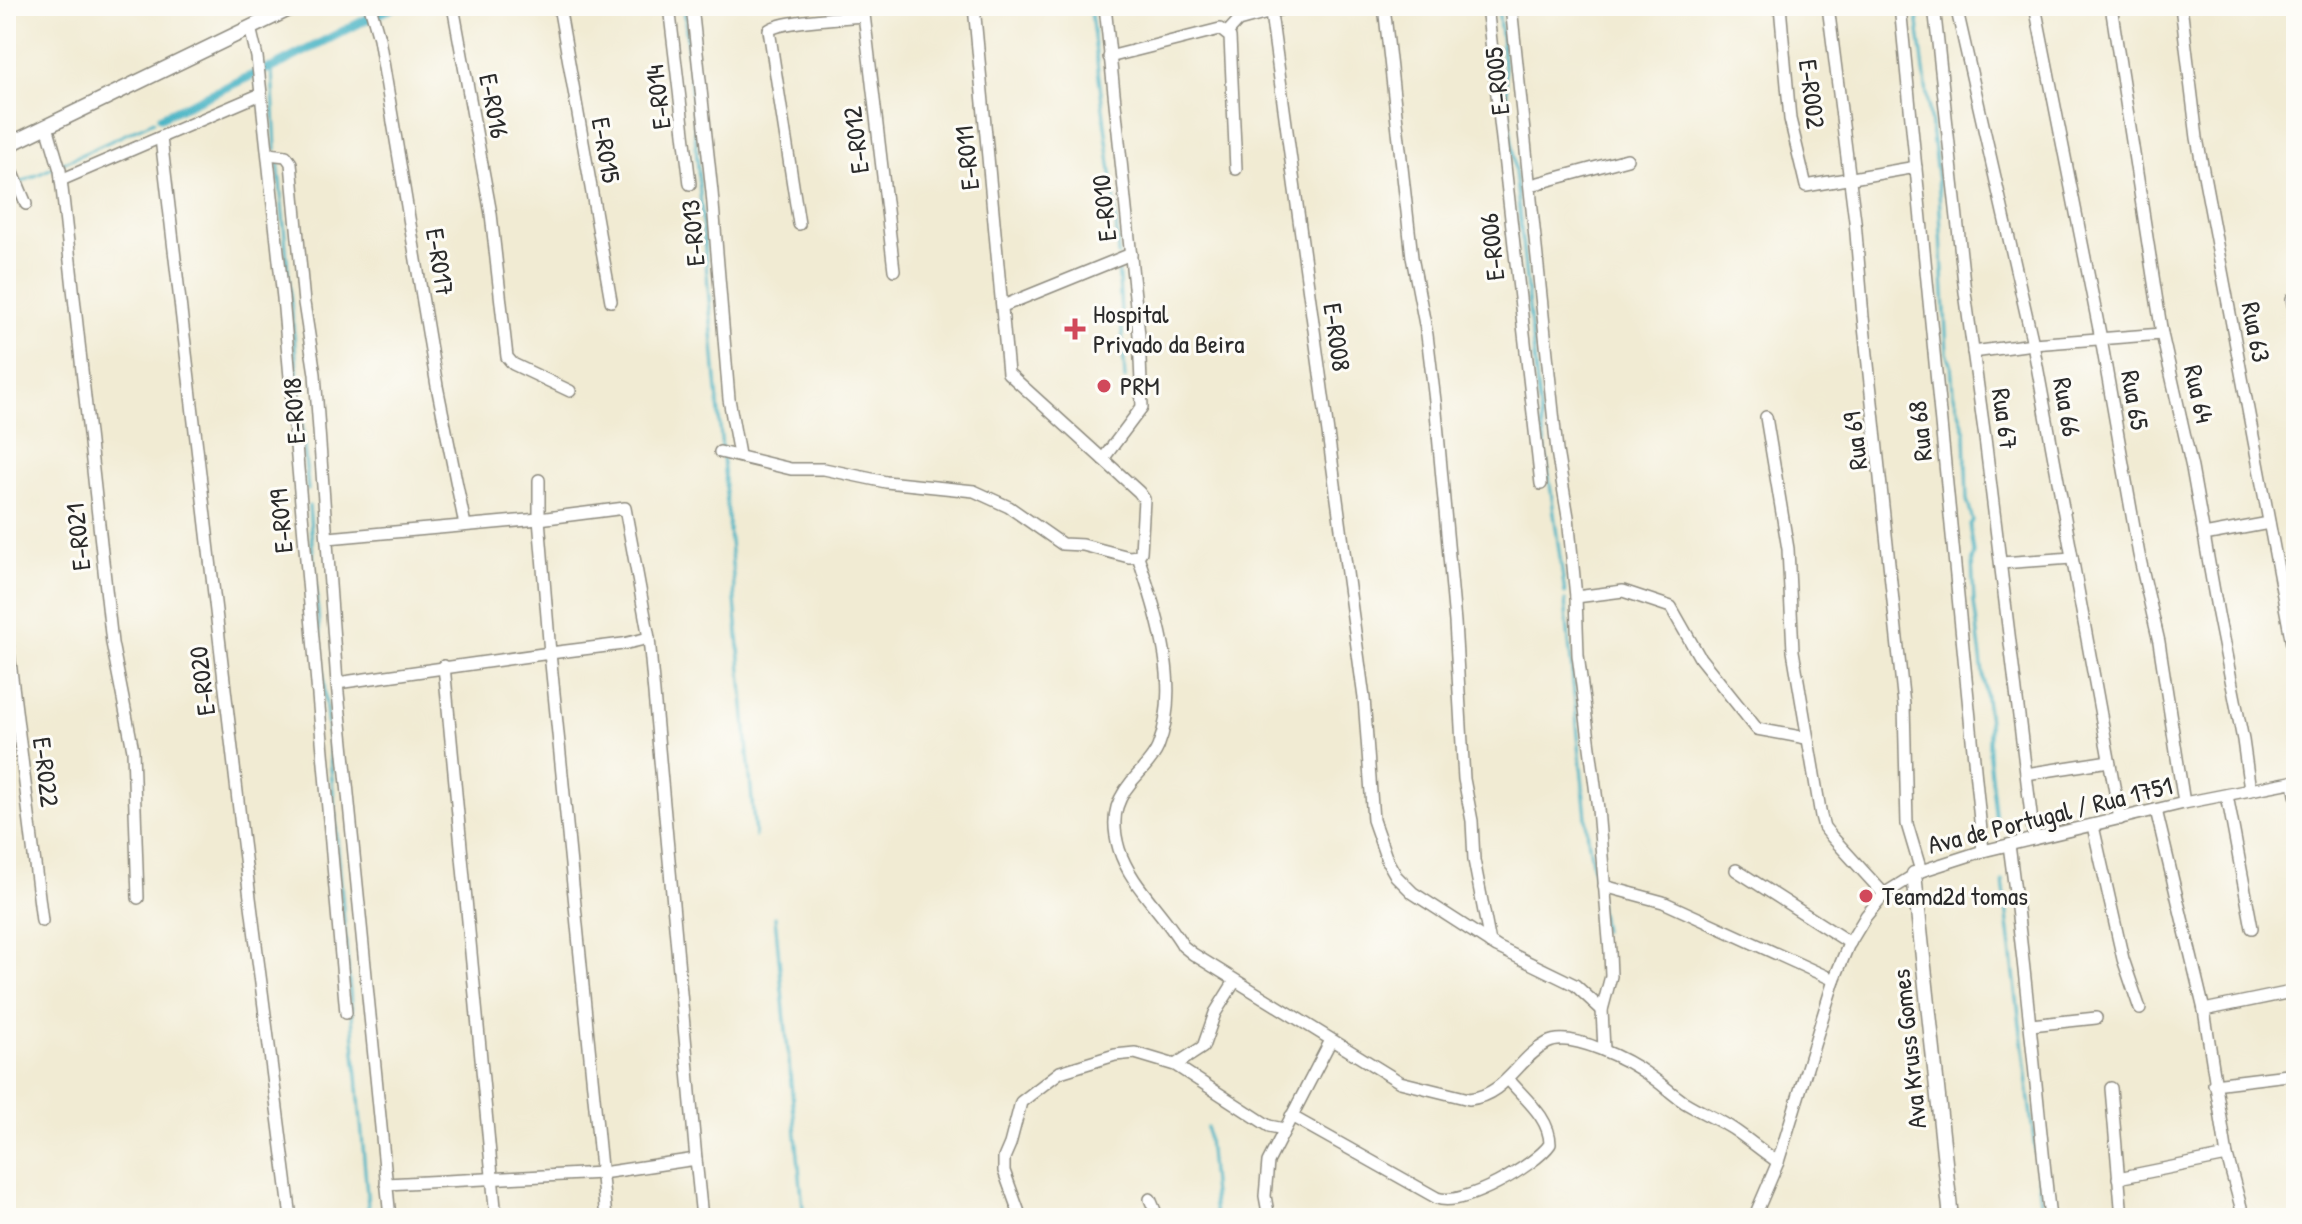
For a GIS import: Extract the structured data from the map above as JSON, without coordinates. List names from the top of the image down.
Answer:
{
  "streets": {
    "street": [
      "E-R005",
      "E-R002",
      "E-R014",
      "E-R016",
      "E-R012",
      "E-R015",
      "E-R011",
      "E-R010",
      "E-R013",
      "E-R006",
      "E-R017",
      "Rua 63",
      "E-R008",
      "Rua 64",
      "Rua 65",
      "Rua 66",
      "E-R018",
      "Rua 67",
      "Rua 68",
      "Rua 69",
      "E-R019",
      "E-R021",
      "E-R020",
      "E-R022",
      "Ava de Portugal / Rua 1751",
      "Ava Kruss Gomes"
    ]
  },
  "crossings": [
    ["E-R005", "E-R008"],
    ["E-R002", "Rua 69"],
    ["E-R011", "E-R010"],
    ["Rua 64", "Ava de Portugal / Rua 1751"],
    ["Rua 65", "Ava de Portugal / Rua 1751"],
    ["Rua 66", "Ava de Portugal / Rua 1751"],
    ["E-R018", "E-R019"],
    ["Rua 67", "Ava de Portugal / Rua 1751"],
    ["Rua 68", "Ava de Portugal / Rua 1751"],
    ["Rua 69", "Ava de Portugal / Rua 1751"],
    ["Rua 69", "Ava Kruss Gomes"],
    ["Ava de Portugal / Rua 1751", "Ava Kruss Gomes"]
  ],
  "places": {
    "health": ["Hospital Privado da Beira"],
    "other": ["PRM", "Teamd2d tomas"]
  }
}
